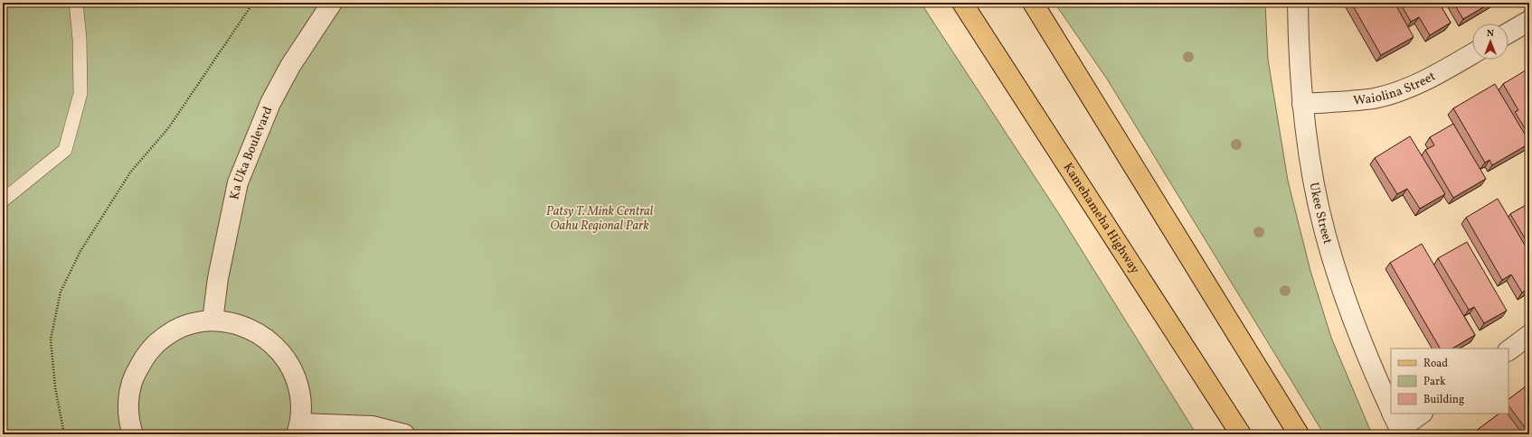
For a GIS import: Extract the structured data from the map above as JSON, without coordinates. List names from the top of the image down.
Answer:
{
  "streets": {
    "main road": ["Kamehameha Highway"],
    "street": ["Waiolina Street", "Ka Uka Boulevard", "Ukee Street"]
  },
  "crossings": [
    ["Waiolina Street", "Ukee Street"]
  ],
  "parks": ["Patsy T. Mink Central Oahu Regional Park"],
  "legend": ["Road", "Park", "Building"],
  "north": "top"
}
